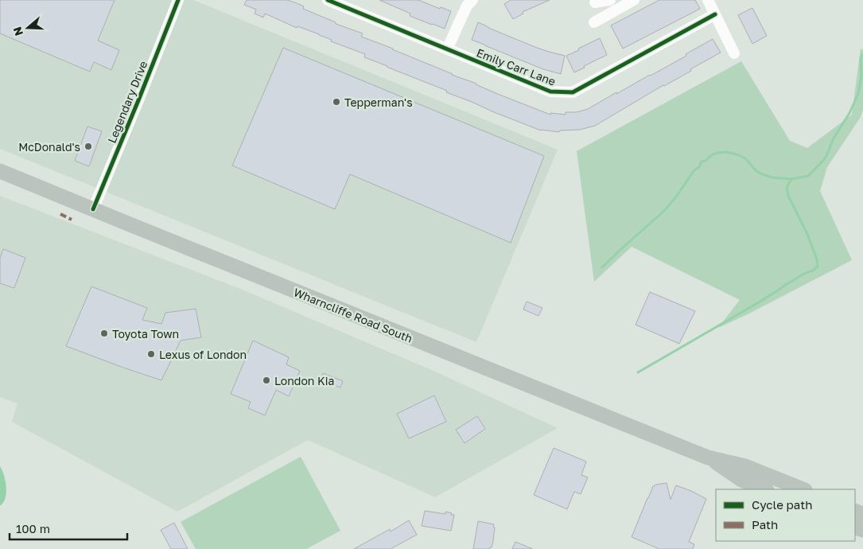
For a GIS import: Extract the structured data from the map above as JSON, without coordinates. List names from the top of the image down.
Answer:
{
  "streets": {
    "main road": ["Wharncliffe Road South"],
    "street": ["Emily Carr Lane", "Legendary Drive"]
  },
  "crossings": [
    ["Legendary Drive", "Wharncliffe Road South"]
  ],
  "places": [
    "Tepperman's",
    "McDonald's",
    "Toyota Town",
    "Lexus of London",
    "London Kia"
  ],
  "legend": ["Cycle path", "Path"],
  "scale_bar": "100 m",
  "north": "left"
}
